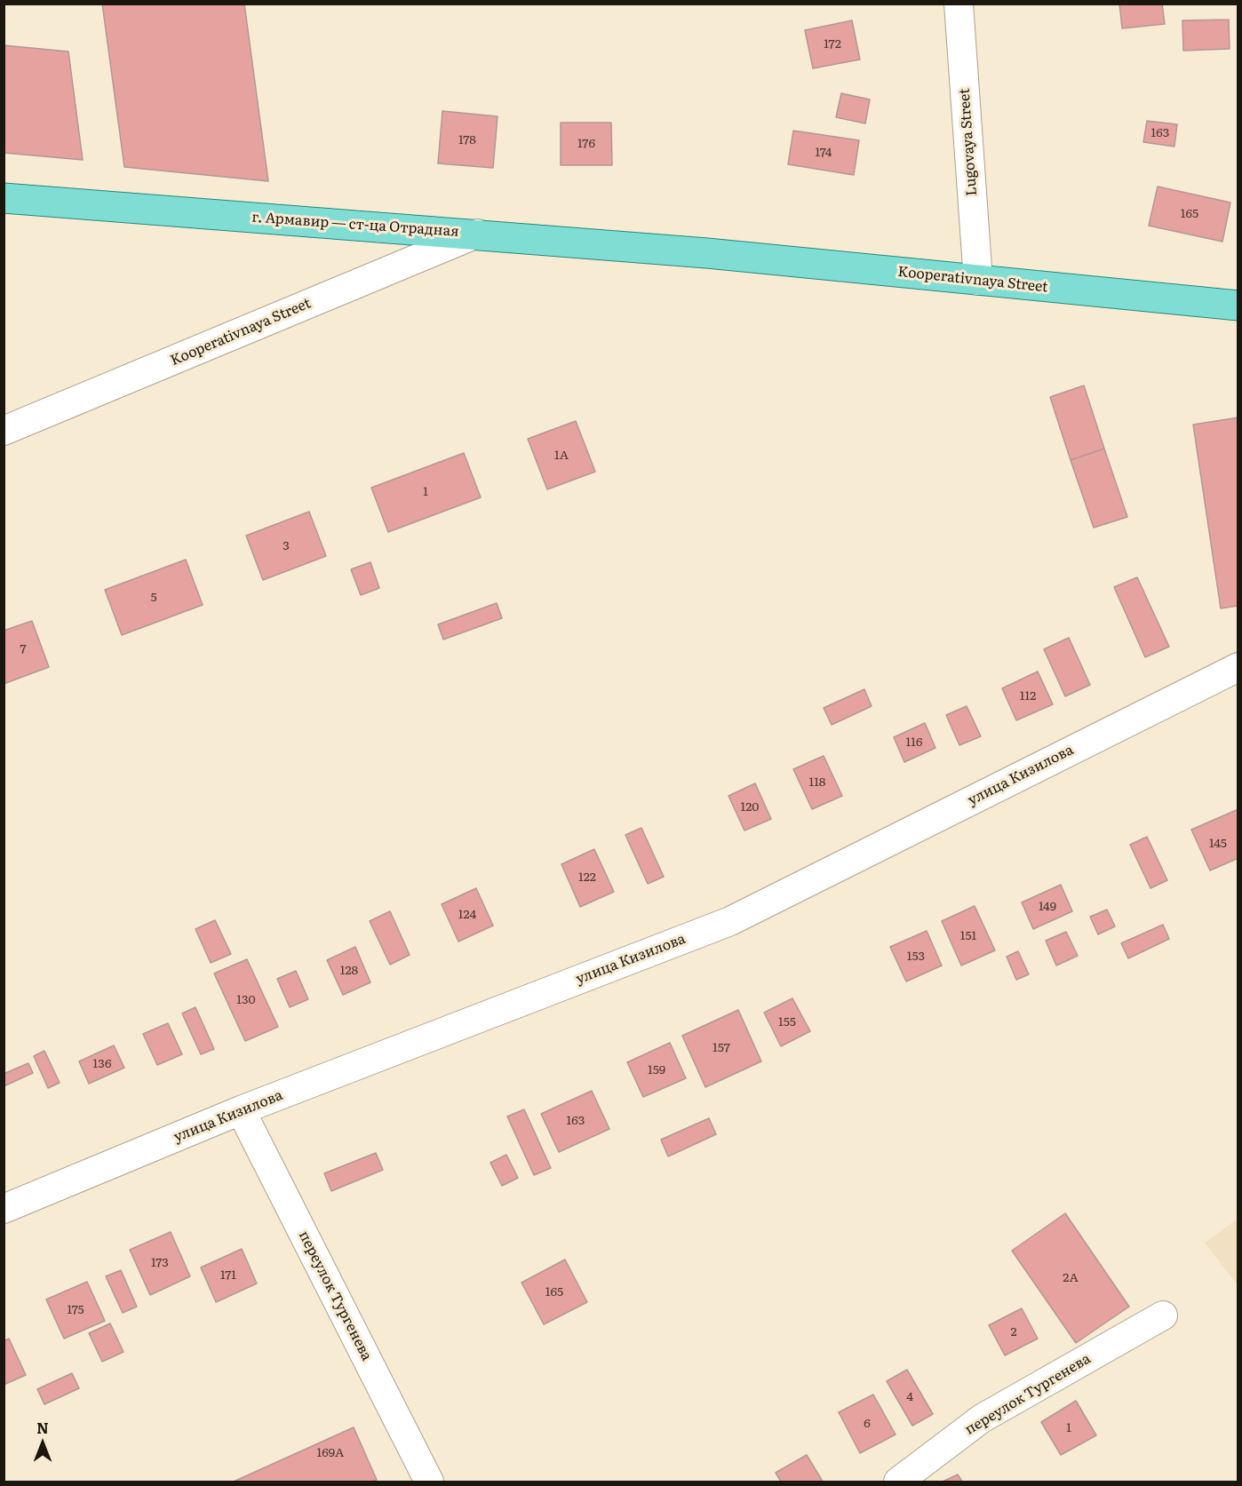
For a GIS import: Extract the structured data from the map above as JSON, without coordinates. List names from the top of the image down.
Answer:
{
  "streets": {
    "main road": ["г. Армавир — ст-ца Отрадная", "Kooperativnaya Street"],
    "street": ["Lugovaya Street", "улица Кизилова", "переулок Тургенева"]
  },
  "crossings": [
    ["Lugovaya Street", "Kooperativnaya Street"],
    ["г. Армавир — ст-ца Отрадная", "Kooperativnaya Street"],
    ["улица Кизилова", "переулок Тургенева"]
  ],
  "house_numbers": [
    "172",
    "163",
    "178",
    "176",
    "174",
    "165",
    "1А",
    "1",
    "3",
    "5",
    "7",
    "112",
    "116",
    "118",
    "120",
    "145",
    "122",
    "149",
    "124",
    "151",
    "153",
    "128",
    "130",
    "155",
    "157",
    "136",
    "159",
    "163",
    "173",
    "171",
    "2А",
    "165",
    "175",
    "2",
    "4",
    "6",
    "1",
    "169А"
  ],
  "north": "top"
}
